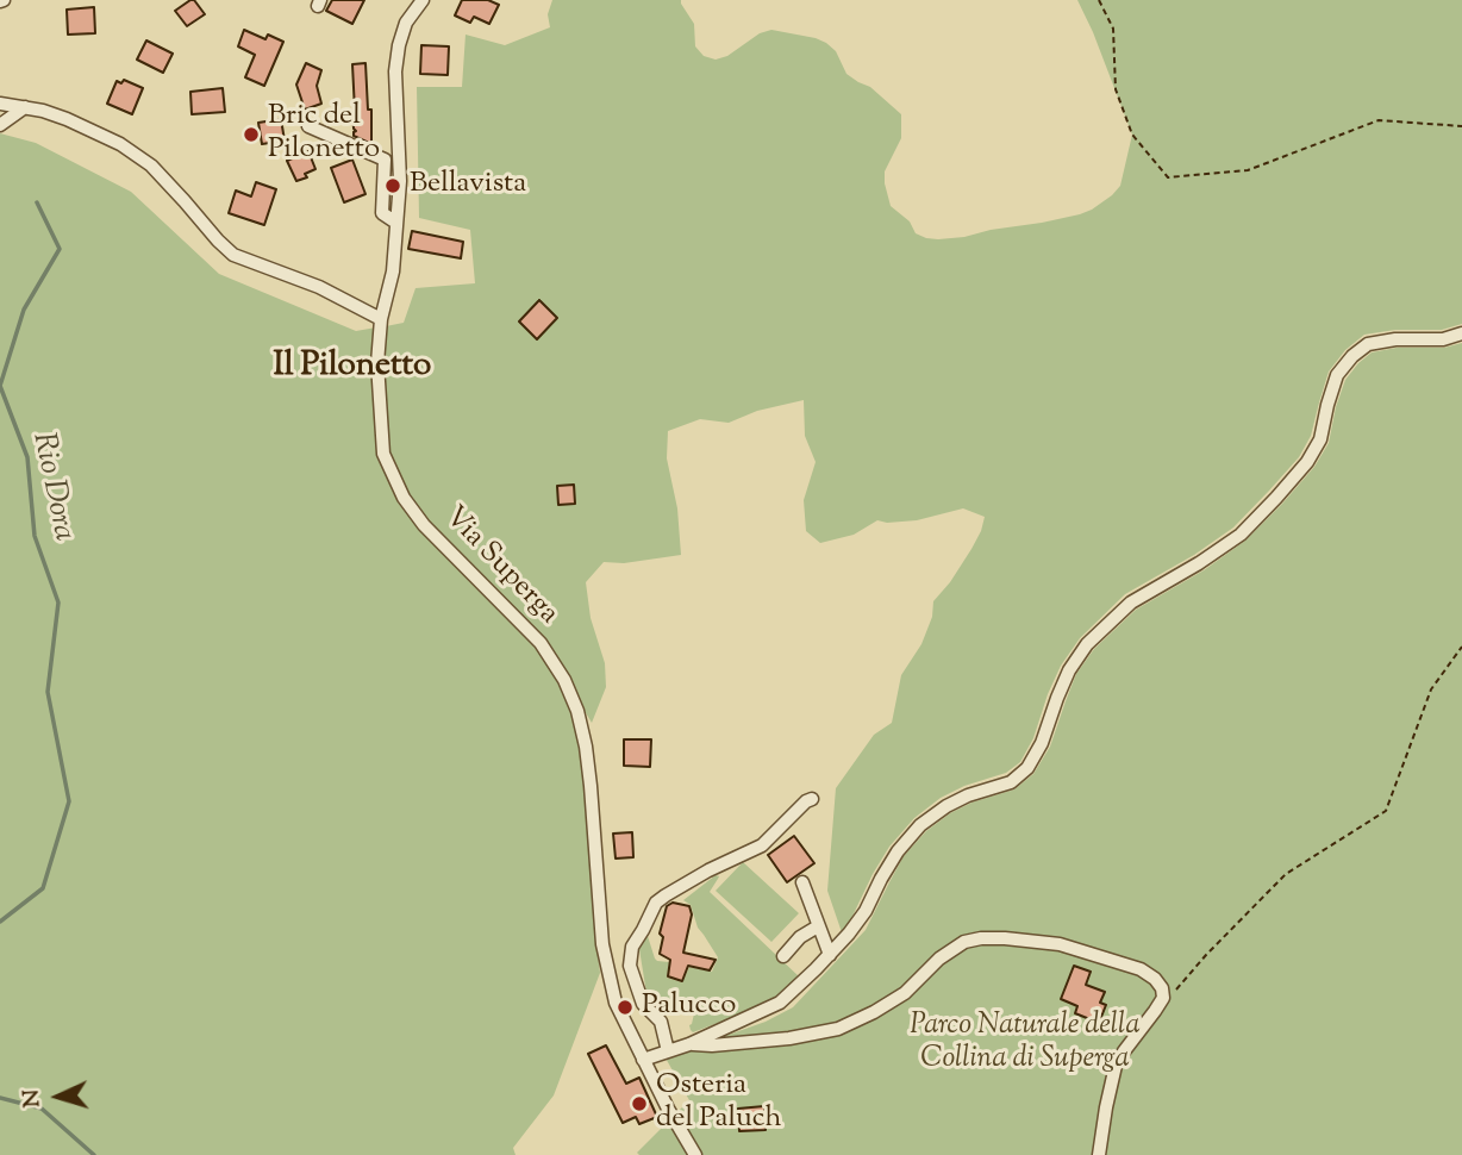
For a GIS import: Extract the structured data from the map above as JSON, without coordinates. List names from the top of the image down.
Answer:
{
  "streets": {
    "street": ["Via Superga"]
  },
  "districts": ["Il Pilonetto"],
  "water": ["Rio Dora"],
  "parks": ["Parco Naturale della Collina di Superga"],
  "places": [
    "Bric del Pilonetto",
    "Bellavista",
    "Palucco",
    "Osteria del Paluch"
  ],
  "north": "left"
}
